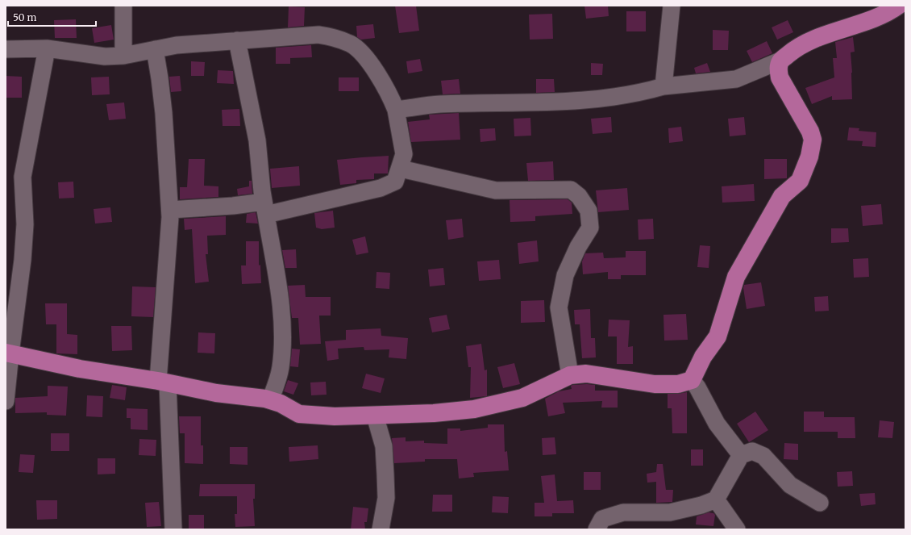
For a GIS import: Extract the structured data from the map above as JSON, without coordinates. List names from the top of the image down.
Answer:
{
  "scale_bar": "50 m"
}
